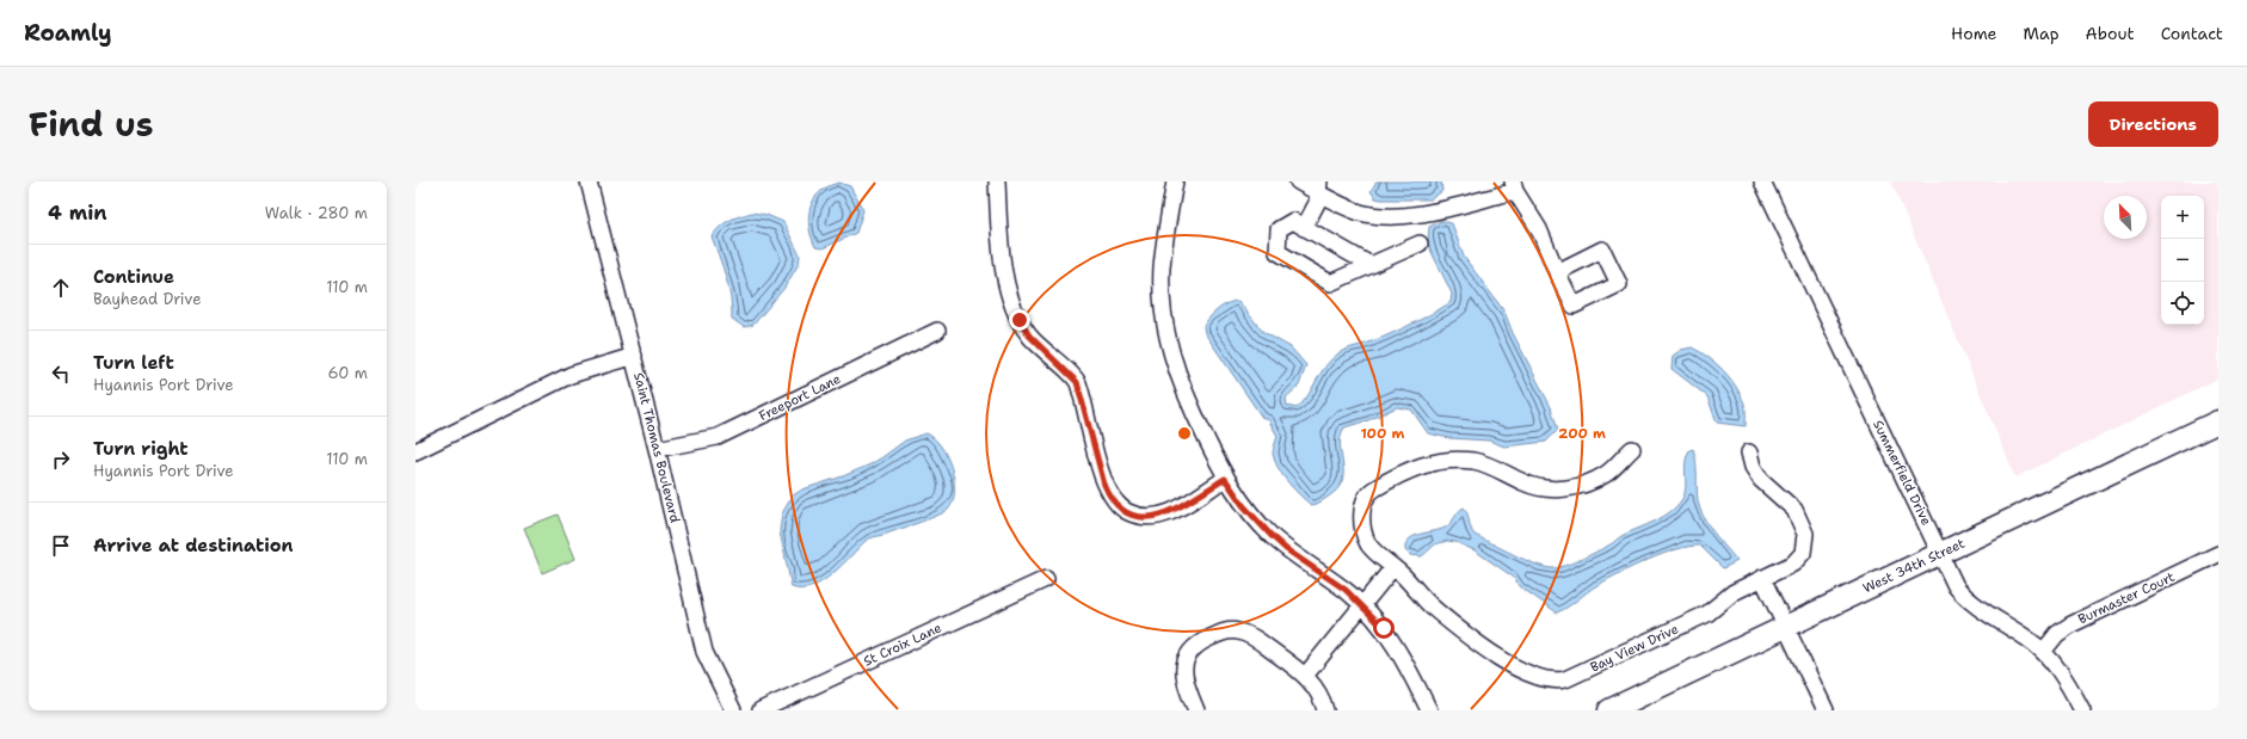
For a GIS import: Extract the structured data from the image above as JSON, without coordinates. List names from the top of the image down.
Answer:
{
  "streets": {
    "street": [
      "Freeport Lane",
      "Saint Thomas Boulevard",
      "Summerfield Drive",
      "West 34th Street",
      "Burmaster Court",
      "St Croix Lane",
      "Bay View Drive"
    ]
  },
  "crossings": [
    ["Freeport Lane", "Saint Thomas Boulevard"],
    ["Summerfield Drive", "West 34th Street"],
    ["Summerfield Drive", "Burmaster Court"]
  ],
  "north": "top left",
  "page": {
    "header": "Roamly",
    "nav": [
      "Home",
      "Map",
      "About",
      "Contact"
    ],
    "title": "Find us",
    "buttons": "Directions",
    "heading": ["4 min", "Walk · 280 m"],
    "map_buttons": ["+", "−"],
    "list": [
      ["Continue", "Bayhead Drive", "110 m"],
      ["Turn left", "Hyannis Port Drive", "60 m"],
      ["Turn right", "Hyannis Port Drive", "110 m"],
      "Arrive at destination"
    ]
  },
  "rings": ["100 m", "200 m"]
}
